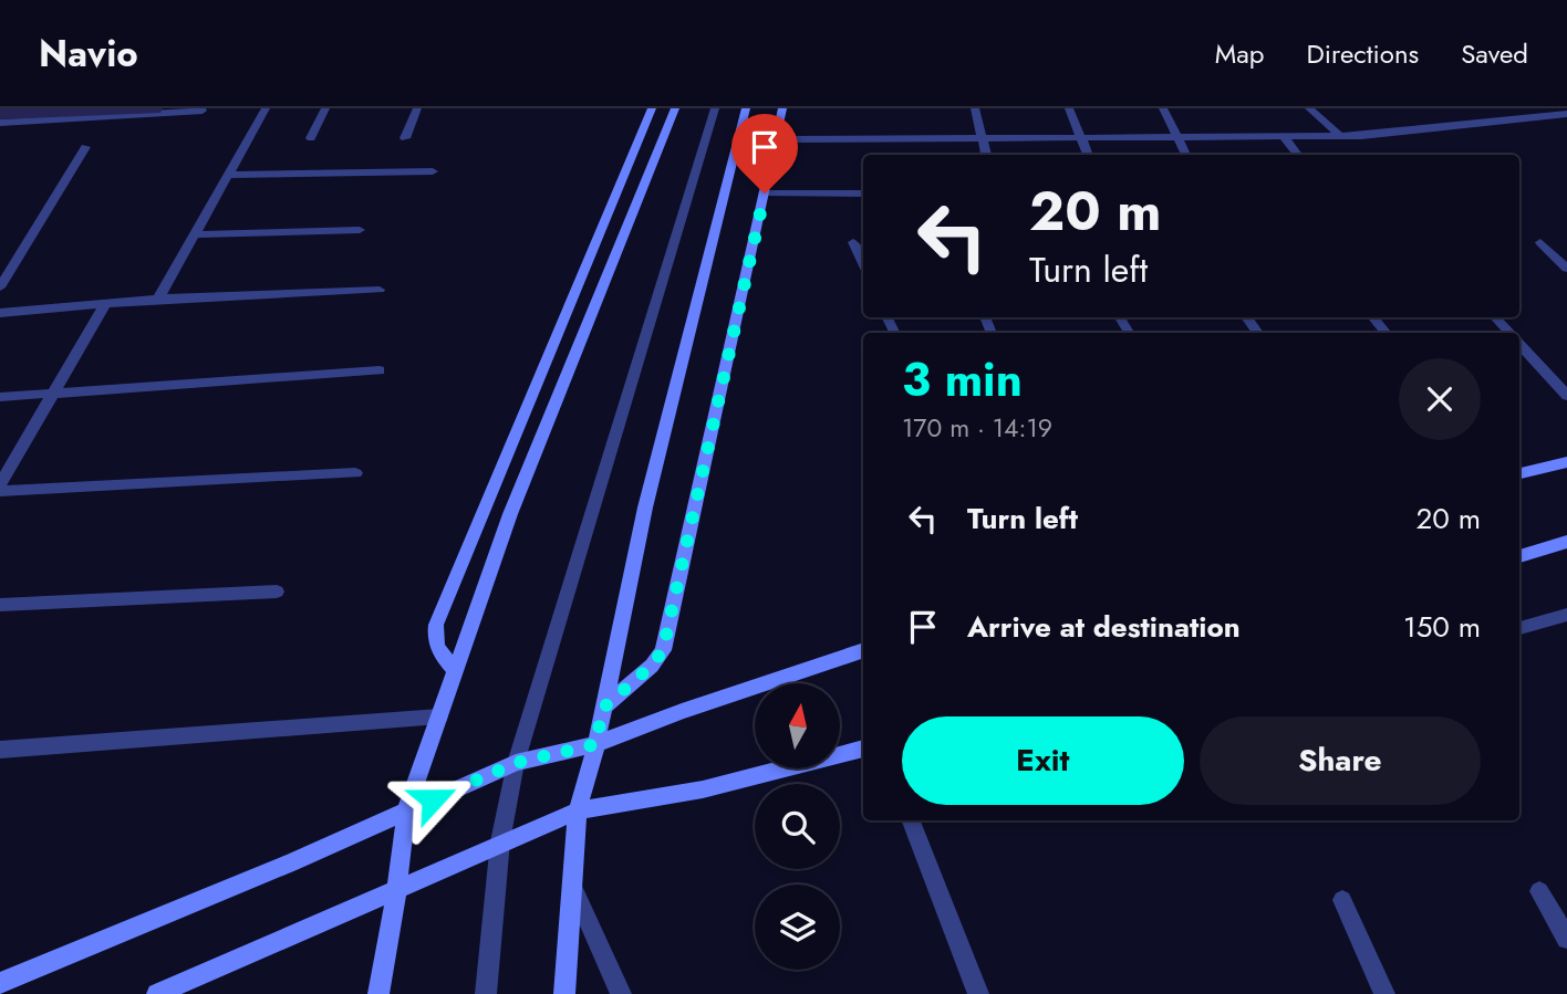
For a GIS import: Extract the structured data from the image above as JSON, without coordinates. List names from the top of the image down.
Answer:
{
  "north": "top",
  "page": {
    "header": "Navio",
    "nav": ["Map", "Directions", "Saved"],
    "turn": ["20 m", "Turn left"],
    "heading": ["3 min", "170 m · 14:19"],
    "list": [
      {
        "name": "Turn left",
        "value": "20 m"
      },
      {
        "name": "Arrive at destination",
        "value": "150 m"
      }
    ],
    "buttons": ["Exit", "Share"]
  }
}
